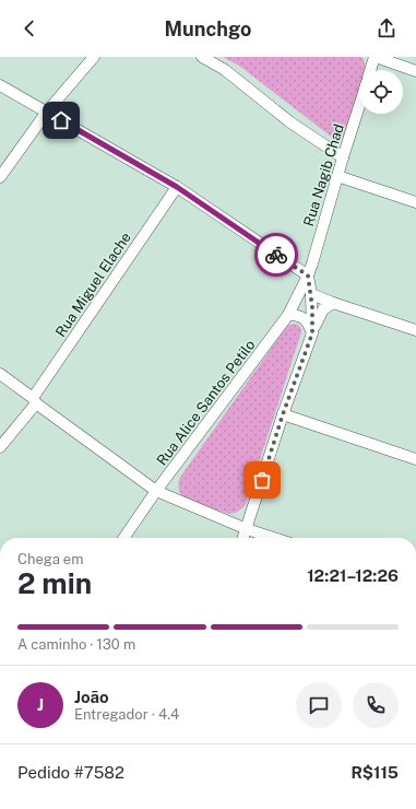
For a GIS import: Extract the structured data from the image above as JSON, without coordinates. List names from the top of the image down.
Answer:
{
  "streets": {
    "street": ["Rua Nagib Chad", "Rua Miguel Elache", "Rua Alice Santos Petilo"]
  },
  "crossings": [
    ["Rua Nagib Chad", "Rua Alice Santos Petilo"]
  ],
  "page": {
    "header": "Munchgo",
    "heading": ["2 min", "Chega em", "12:21–12:26"],
    "panel": [
      "João",
      "Entregador · 4.4",
      "Pedido #7582",
      "R$115"
    ],
    "bar": "A caminho · 130 m",
    "round": "J"
  }
}
